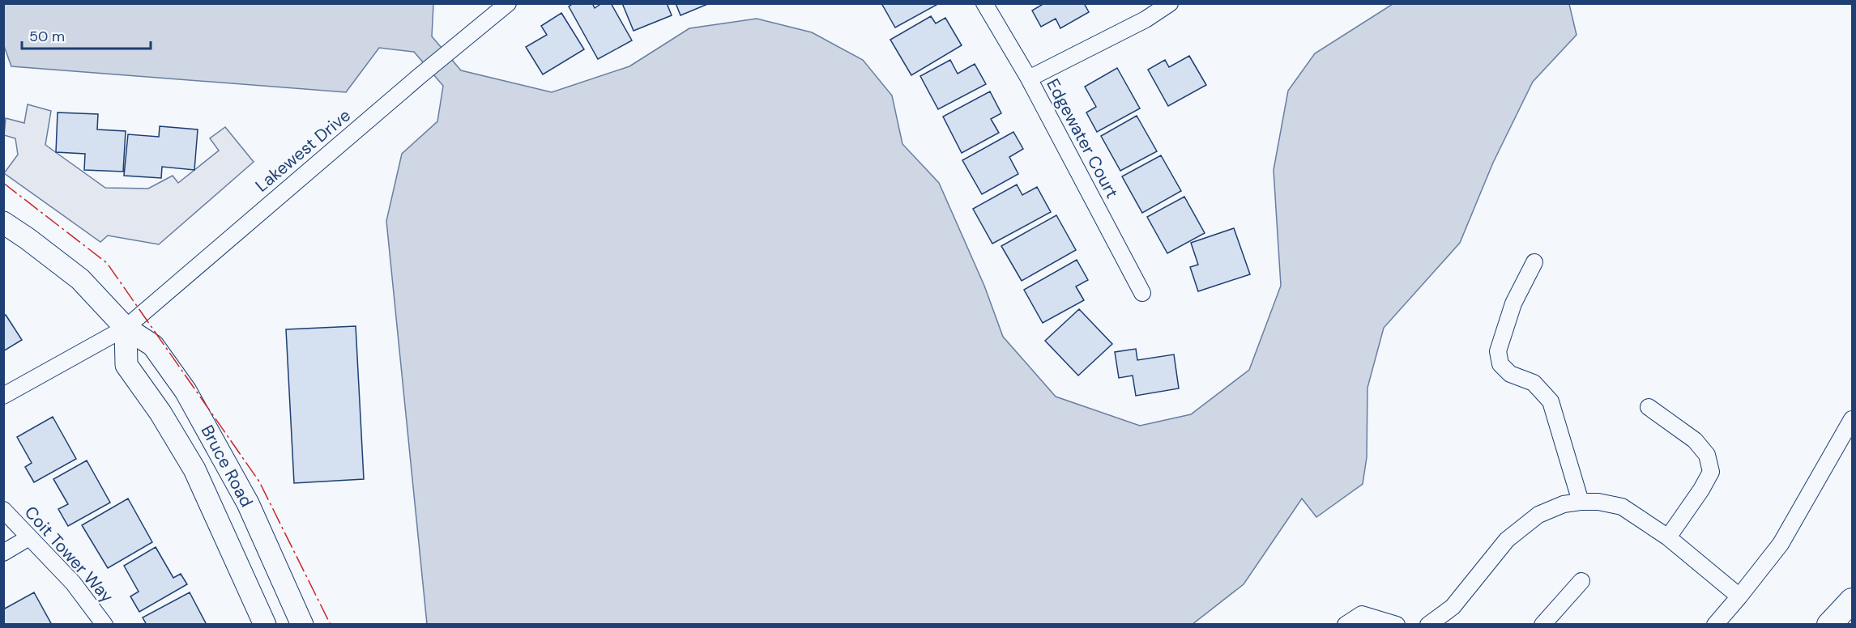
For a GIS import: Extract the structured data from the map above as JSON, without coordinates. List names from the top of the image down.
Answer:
{
  "streets": {
    "main road": ["Bruce Road"],
    "street": ["Edgewater Court", "Lakewest Drive", "Coit Tower Way"]
  },
  "crossings": [
    ["Lakewest Drive", "Bruce Road"]
  ],
  "scale_bar": "50 m"
}
